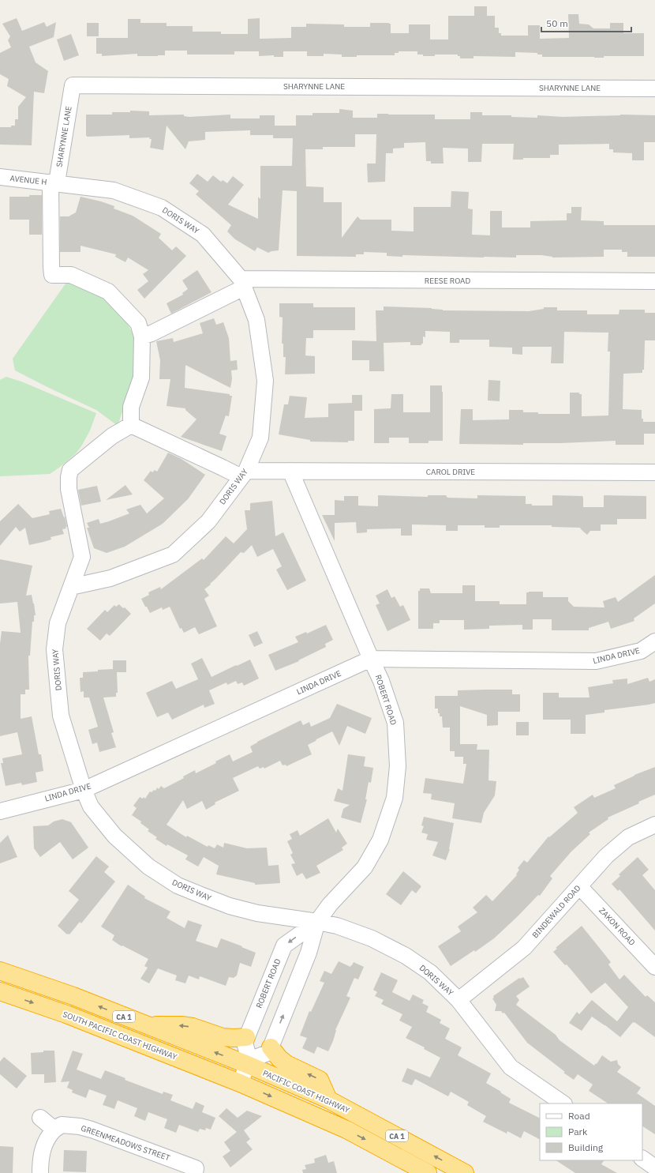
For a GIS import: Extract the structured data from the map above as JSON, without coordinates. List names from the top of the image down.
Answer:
{
  "streets": {
    "highway": ["CA 1", "SOUTH PACIFIC COAST HIGHWAY", "PACIFIC COAST HIGHWAY"],
    "street": [
      "SHARYNNE LANE",
      "AVENUE H",
      "DORIS WAY",
      "REESE ROAD",
      "CAROL DRIVE",
      "LINDA DRIVE",
      "ROBERT ROAD",
      "BINDEWALD ROAD",
      "ZAKON ROAD",
      "GREENMEADOWS STREET"
    ]
  },
  "crossings": [
    ["SHARYNNE LANE", "AVENUE H"],
    ["SHARYNNE LANE", "DORIS WAY"],
    ["AVENUE H", "DORIS WAY"],
    ["DORIS WAY", "REESE ROAD"],
    ["DORIS WAY", "CAROL DRIVE"],
    ["DORIS WAY", "LINDA DRIVE"],
    ["DORIS WAY", "ROBERT ROAD"],
    ["DORIS WAY", "BINDEWALD ROAD"],
    ["CAROL DRIVE", "ROBERT ROAD"],
    ["LINDA DRIVE", "ROBERT ROAD"],
    ["ROBERT ROAD", "CA 1"],
    ["ROBERT ROAD", "PACIFIC COAST HIGHWAY"],
    ["BINDEWALD ROAD", "ZAKON ROAD"],
    ["CA 1", "SOUTH PACIFIC COAST HIGHWAY"],
    ["CA 1", "PACIFIC COAST HIGHWAY"]
  ],
  "legend": ["Road", "Park", "Building"],
  "scale_bar": "50 m"
}
